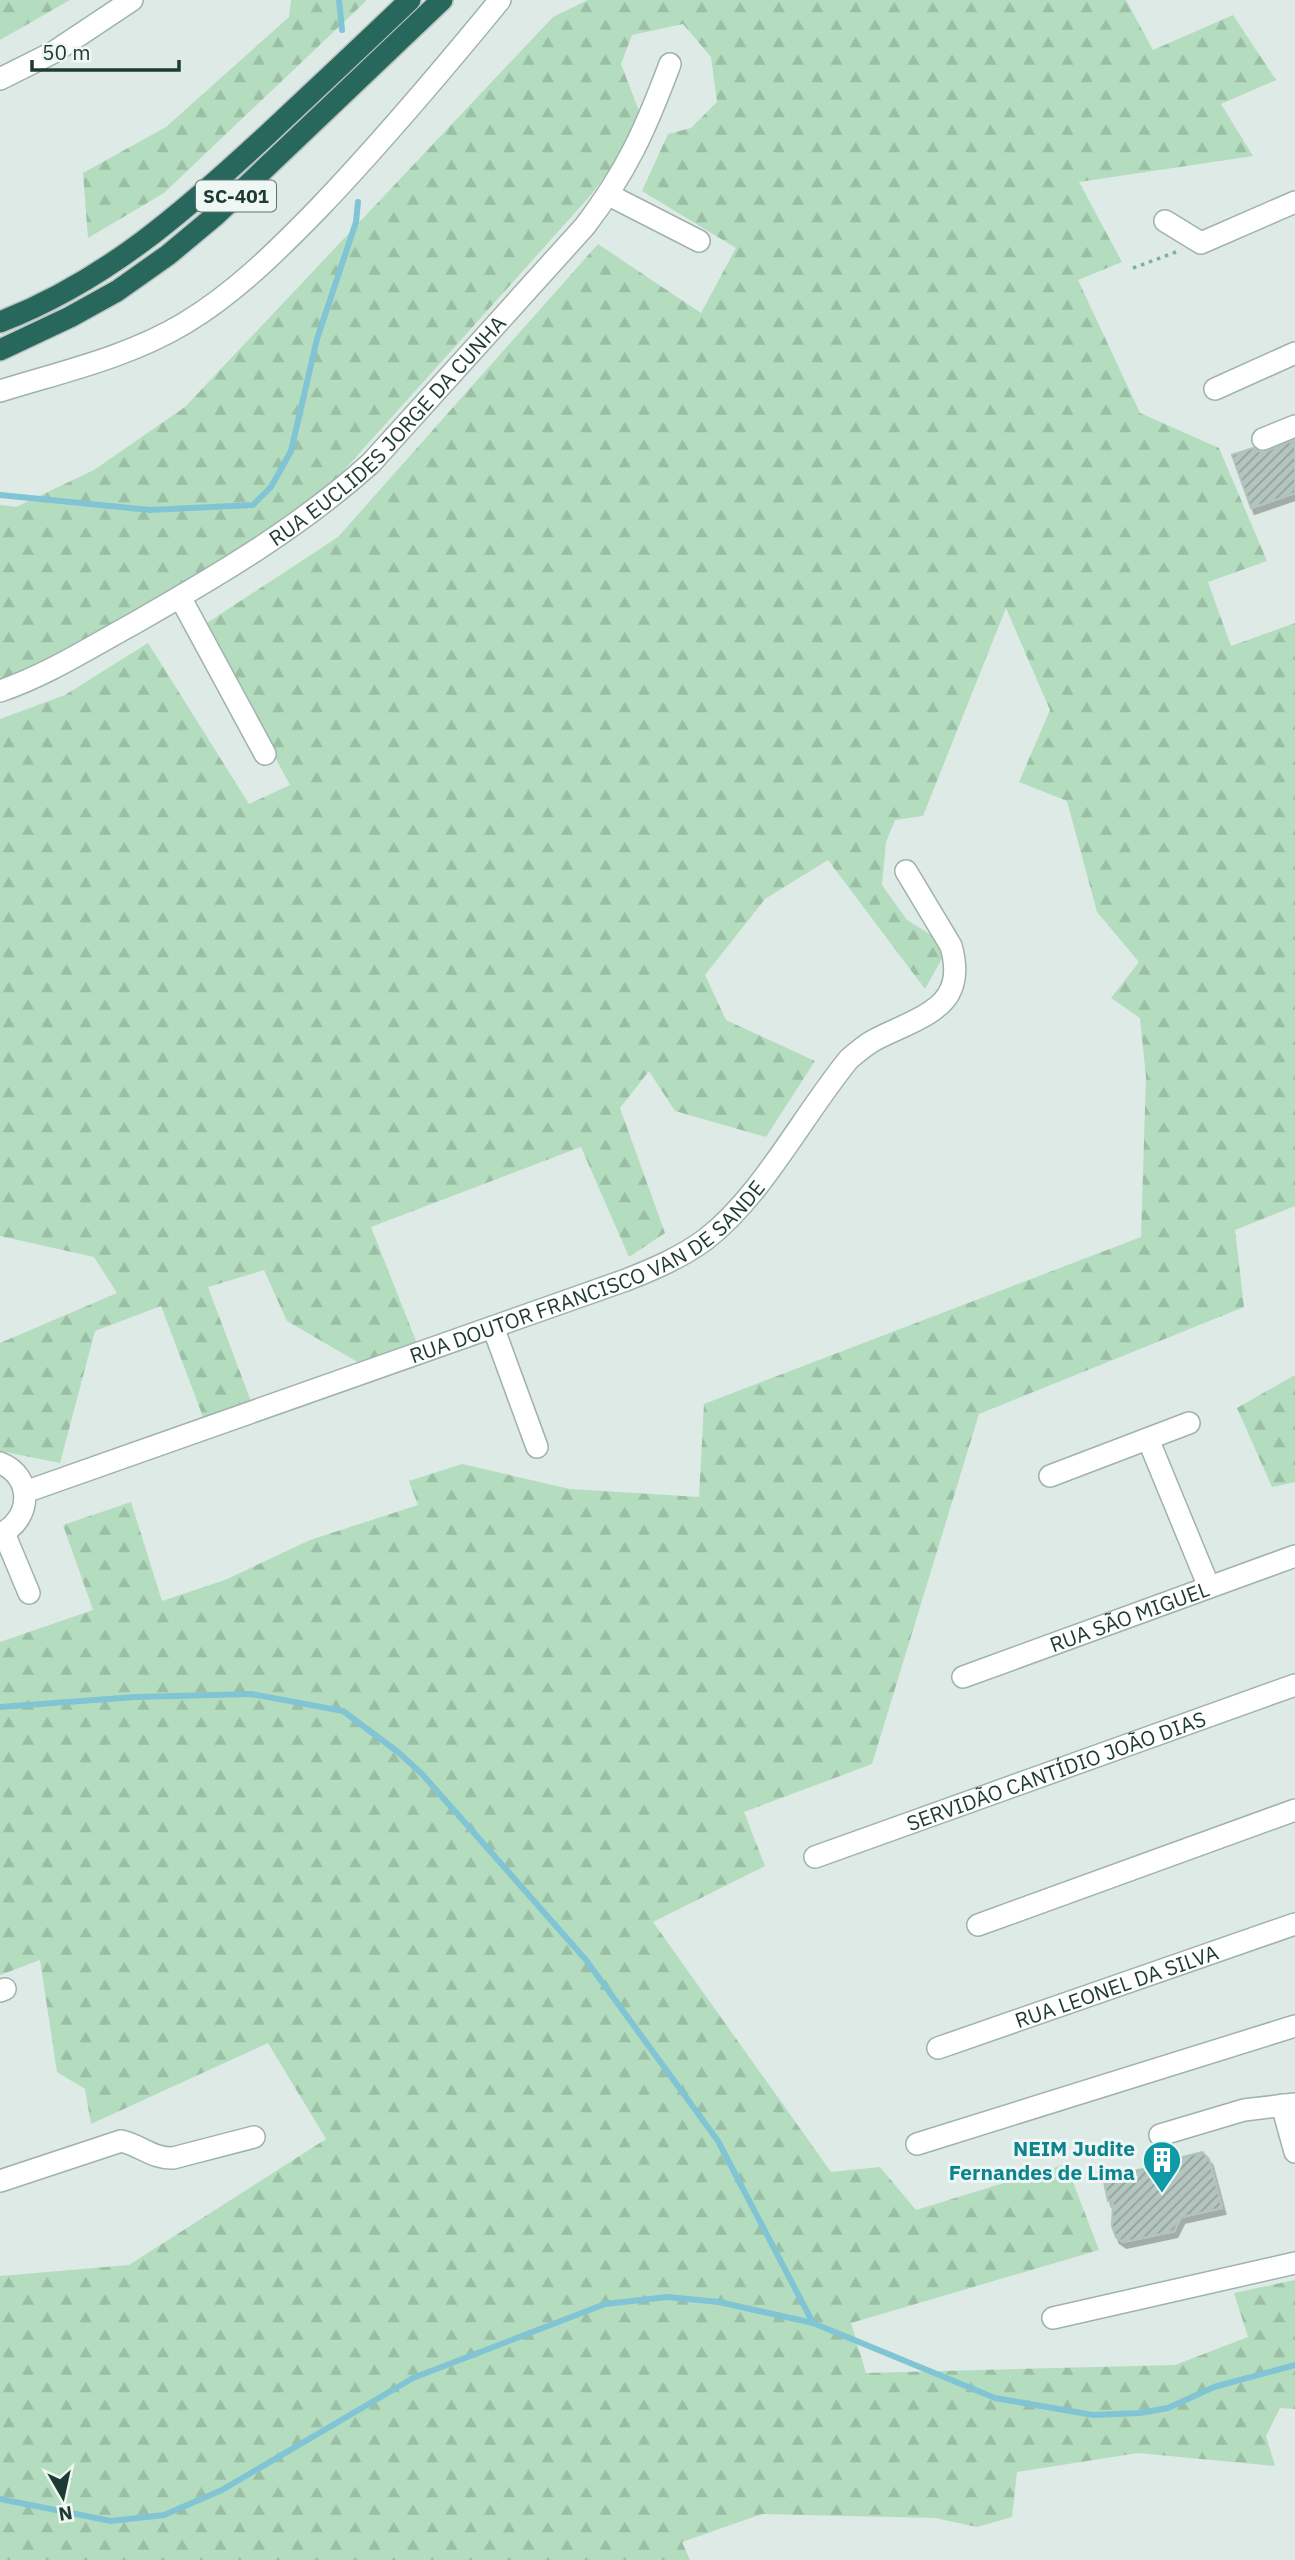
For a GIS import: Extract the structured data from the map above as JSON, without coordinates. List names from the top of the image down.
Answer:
{
  "streets": {
    "highway": ["SC-401"],
    "street": [
      "RUA EUCLIDES JORGE DA CUNHA",
      "RUA DOUTOR FRANCISCO VAN DE SANDE",
      "RUA SÃO MIGUEL",
      "SERVIDÃO CANTÍDIO JOÃO DIAS",
      "RUA LEONEL DA SILVA"
    ]
  },
  "places": {
    "building": ["NEIM Judite Fernandes de Lima"]
  },
  "scale_bar": "50 m",
  "north": "bottom"
}
